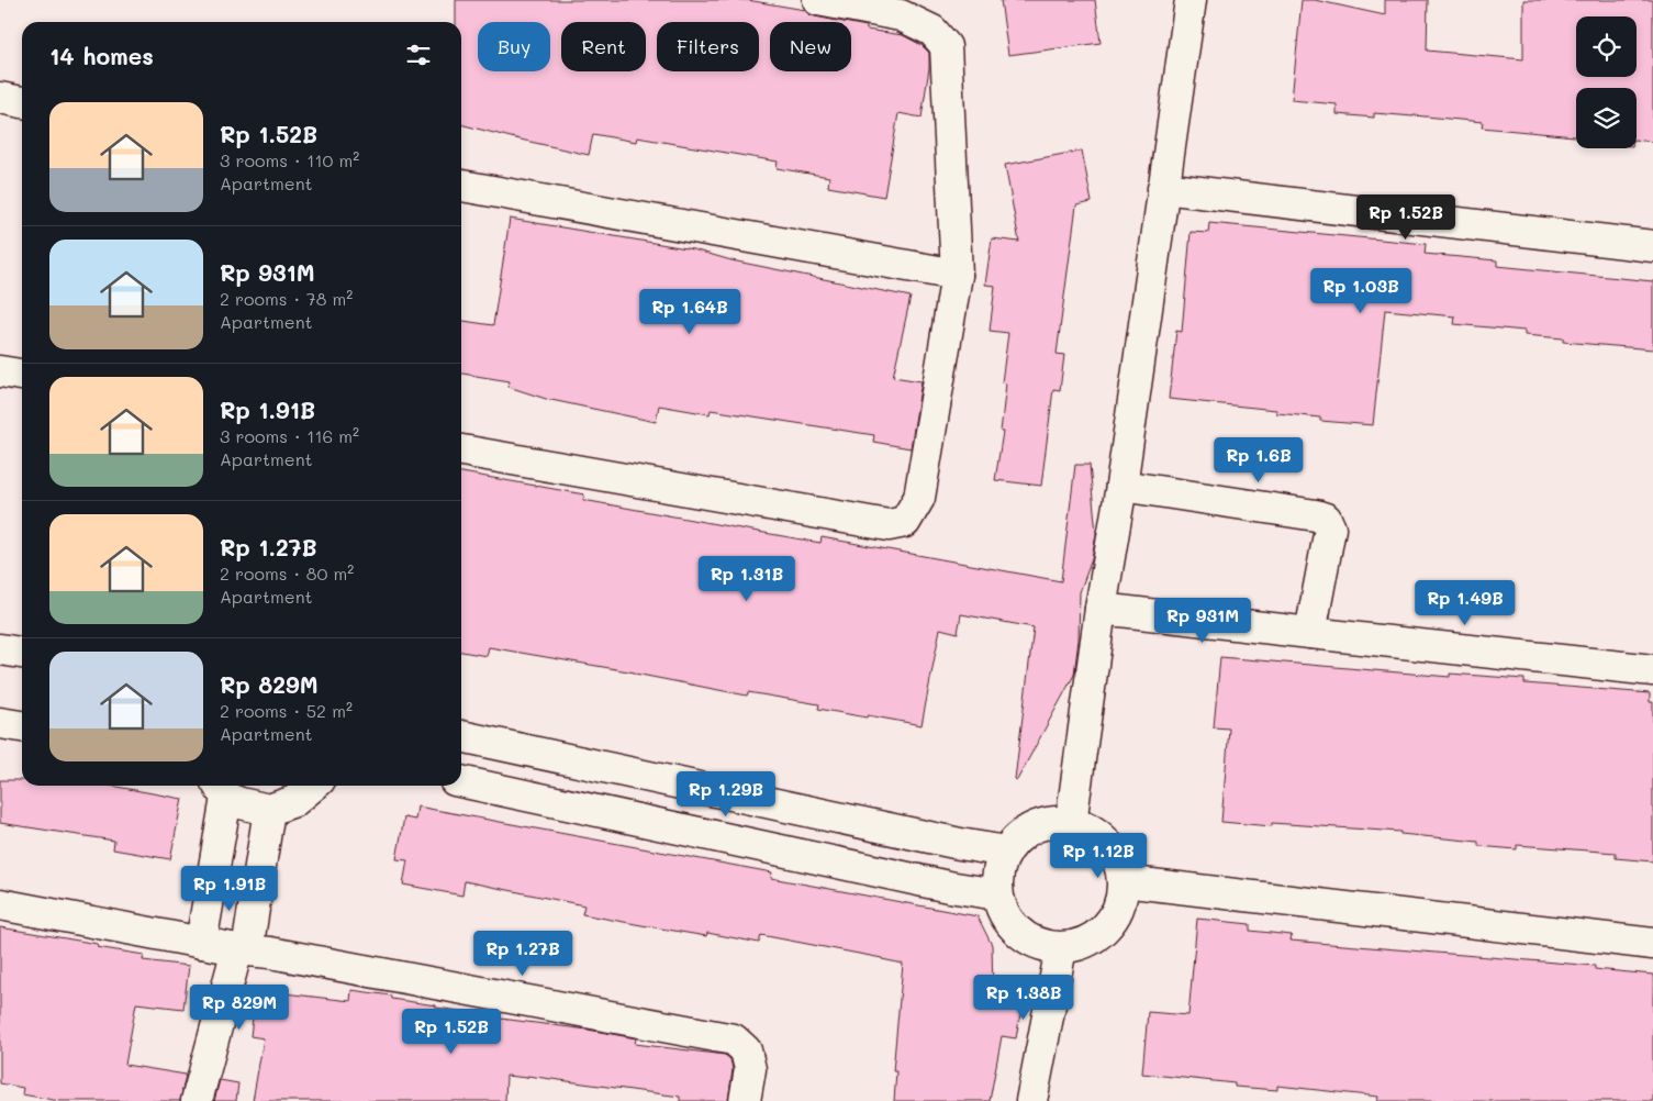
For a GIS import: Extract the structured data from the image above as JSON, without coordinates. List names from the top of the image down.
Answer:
{
  "page": {
    "chip": [
      "Buy",
      "Rent",
      "Filters",
      "New"
    ],
    "heading": "14 homes",
    "list": [
      {
        "name": "Rp 1.52B",
        "note": "3 rooms · 110 m² · Apartment"
      },
      {
        "name": "Rp 931M",
        "note": "2 rooms · 78 m² · Apartment"
      },
      {
        "name": "Rp 1.91B",
        "note": "3 rooms · 116 m² · Apartment"
      },
      {
        "name": "Rp 1.27B",
        "note": "2 rooms · 80 m² · Apartment"
      },
      {
        "name": "Rp 829M",
        "note": "2 rooms · 52 m² · Apartment"
      }
    ],
    "price": [
      "Rp 1.52B",
      "Rp 1.03B",
      "Rp 1.64B",
      "Rp 1.6B",
      "Rp 1.31B",
      "Rp 1.49B",
      "Rp 931M",
      "Rp 1.29B",
      "Rp 1.12B",
      "Rp 1.91B",
      "Rp 1.27B",
      "Rp 1.38B",
      "Rp 829M",
      "Rp 1.52B"
    ]
  }
}
